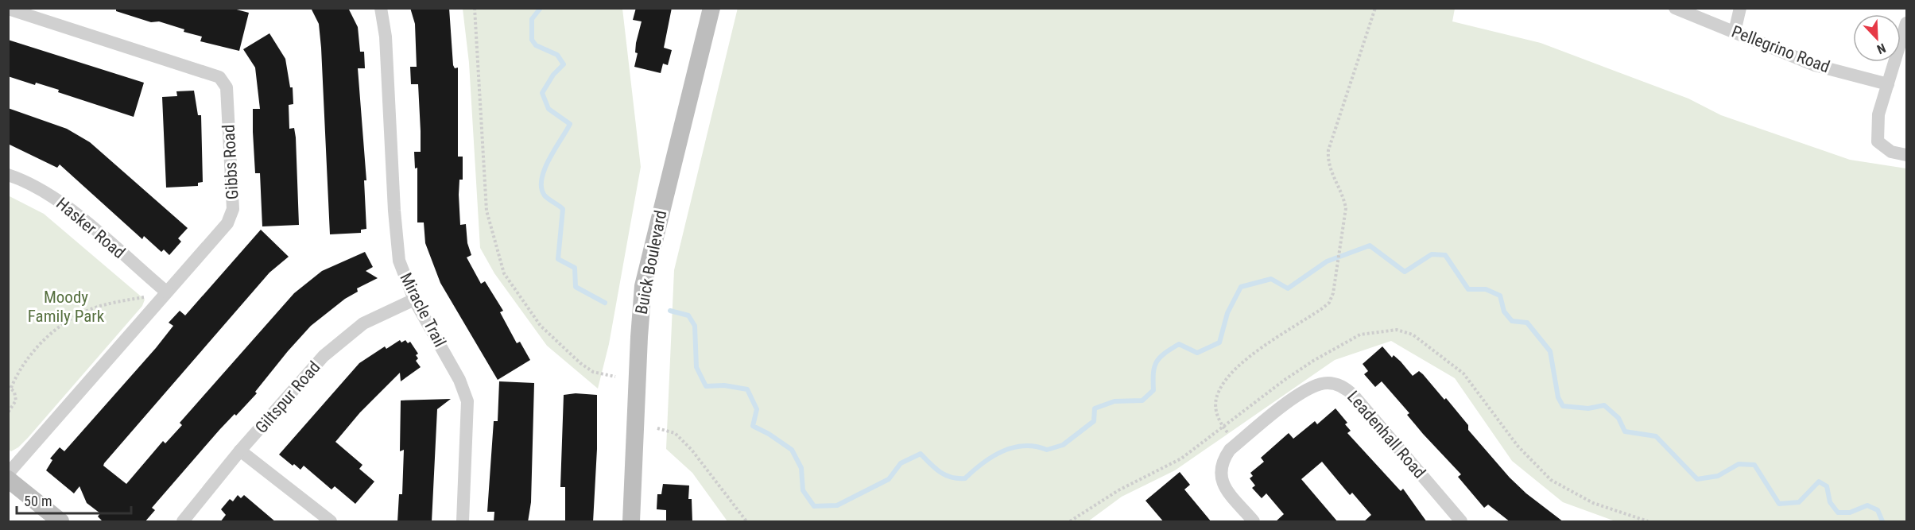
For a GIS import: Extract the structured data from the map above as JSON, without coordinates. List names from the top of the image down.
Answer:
{
  "streets": {
    "street": [
      "Pellegrino Road",
      "Gibbs Road",
      "Hasker Road",
      "Buick Boulevard",
      "Miracle Trail",
      "Giltspur Road",
      "Leadenhall Road"
    ]
  },
  "crossings": [
    ["Gibbs Road", "Hasker Road"],
    ["Miracle Trail", "Giltspur Road"]
  ],
  "parks": ["Moody Family Park"],
  "scale_bar": "50 m",
  "north": "bottom right"
}
